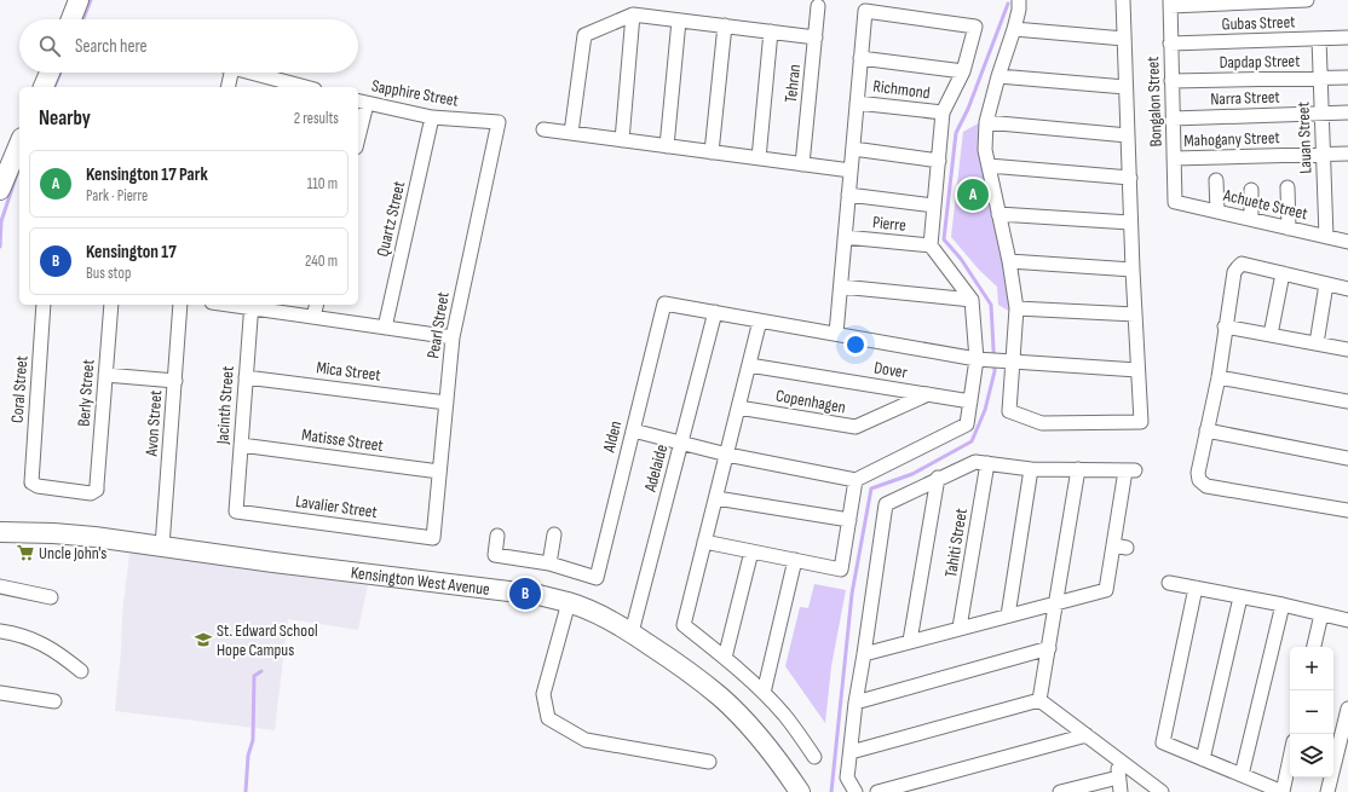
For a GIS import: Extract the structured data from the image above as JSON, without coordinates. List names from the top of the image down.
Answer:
{
  "streets": {
    "street": [
      "Gubas Street",
      "Dapdap Street",
      "Tehran",
      "Richmond",
      "Sapphire Street",
      "Narra Street",
      "Bongalon Street",
      "Lauan Street",
      "Mahogany Street",
      "Achuete Street",
      "Quartz Street",
      "Pierre",
      "Pearl Street",
      "Dover",
      "Mica Street",
      "Coral Street",
      "Berly Street",
      "Copenhagen",
      "Jacinth Street",
      "Avon Street",
      "Alden",
      "Matisse Street",
      "Adelaide",
      "Lavalier Street",
      "Tahiti Street",
      "Kensington West Avenue"
    ]
  },
  "crossings": [
    ["Gubas Street", "Bongalon Street"],
    ["Gubas Street", "Lauan Street"],
    ["Dapdap Street", "Bongalon Street"],
    ["Dapdap Street", "Lauan Street"],
    ["Sapphire Street", "Quartz Street"],
    ["Sapphire Street", "Pearl Street"],
    ["Narra Street", "Bongalon Street"],
    ["Narra Street", "Lauan Street"],
    ["Bongalon Street", "Mahogany Street"],
    ["Bongalon Street", "Achuete Street"],
    ["Lauan Street", "Mahogany Street"],
    ["Lauan Street", "Achuete Street"],
    ["Pearl Street", "Mica Street"],
    ["Pearl Street", "Matisse Street"],
    ["Pearl Street", "Lavalier Street"],
    ["Dover", "Copenhagen"],
    ["Mica Street", "Jacinth Street"],
    ["Coral Street", "Berly Street"],
    ["Jacinth Street", "Matisse Street"],
    ["Jacinth Street", "Lavalier Street"],
    ["Avon Street", "Kensington West Avenue"],
    ["Alden", "Adelaide"],
    ["Adelaide", "Kensington West Avenue"]
  ],
  "places": {
    "supermarket": ["Uncle John's"],
    "school or university": ["St. Edward School Hope Campus"]
  },
  "page": {
    "search": "Search here",
    "heading": ["Nearby", "2 results"],
    "list": [
      {
        "mark": "A",
        "name": "Kensington 17 Park",
        "note": "Park · Pierre",
        "value": "110 m"
      },
      {
        "mark": "B",
        "name": "Kensington 17",
        "note": "Bus stop",
        "value": "240 m"
      }
    ],
    "pins": ["A", "B"],
    "map_buttons": ["+", "−"]
  }
}
